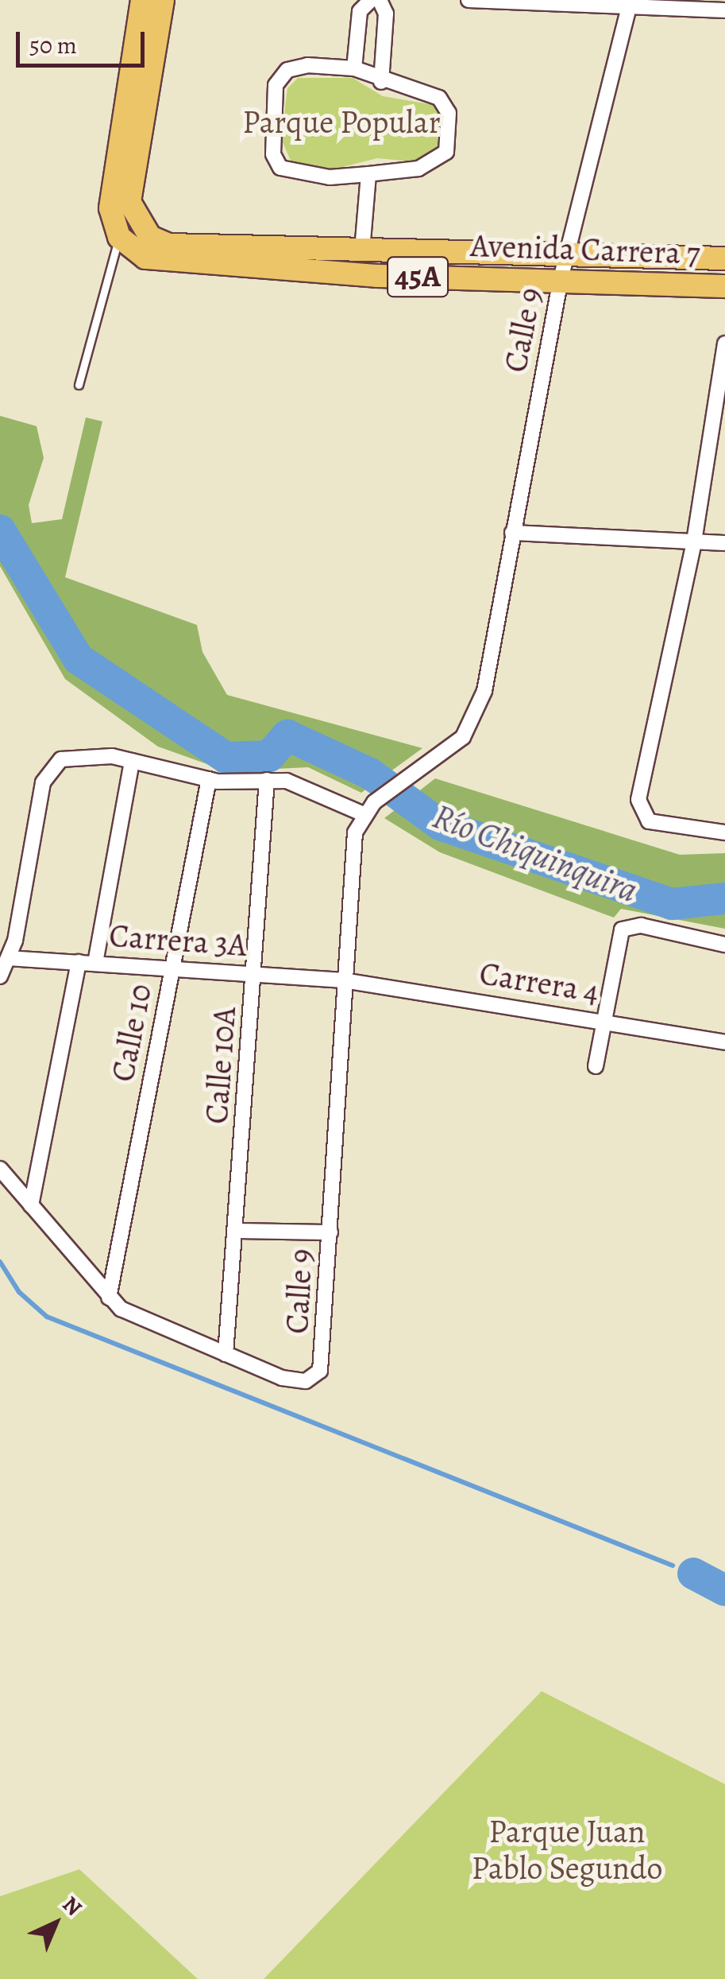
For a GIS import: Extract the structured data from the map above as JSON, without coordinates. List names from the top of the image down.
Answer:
{
  "streets": {
    "main road": ["Avenida Carrera 7", "45A"],
    "street": [
      "Calle 9",
      "Carrera 3A",
      "Carrera 4",
      "Calle 10",
      "Calle 10A"
    ]
  },
  "crossings": [
    ["Avenida Carrera 7", "Calle 9"],
    ["Calle 9", "Carrera 3A"],
    ["Calle 9", "Carrera 4"],
    ["Calle 9", "Calle 10"],
    ["Calle 9", "Calle 10A"],
    ["Carrera 3A", "Carrera 4"],
    ["Carrera 3A", "Calle 10"],
    ["Carrera 3A", "Calle 10A"]
  ],
  "water": ["Río Chiquinquira"],
  "parks": ["Parque Popular", "Parque Juan Pablo Segundo"],
  "scale_bar": "50 m",
  "north": "top right"
}
